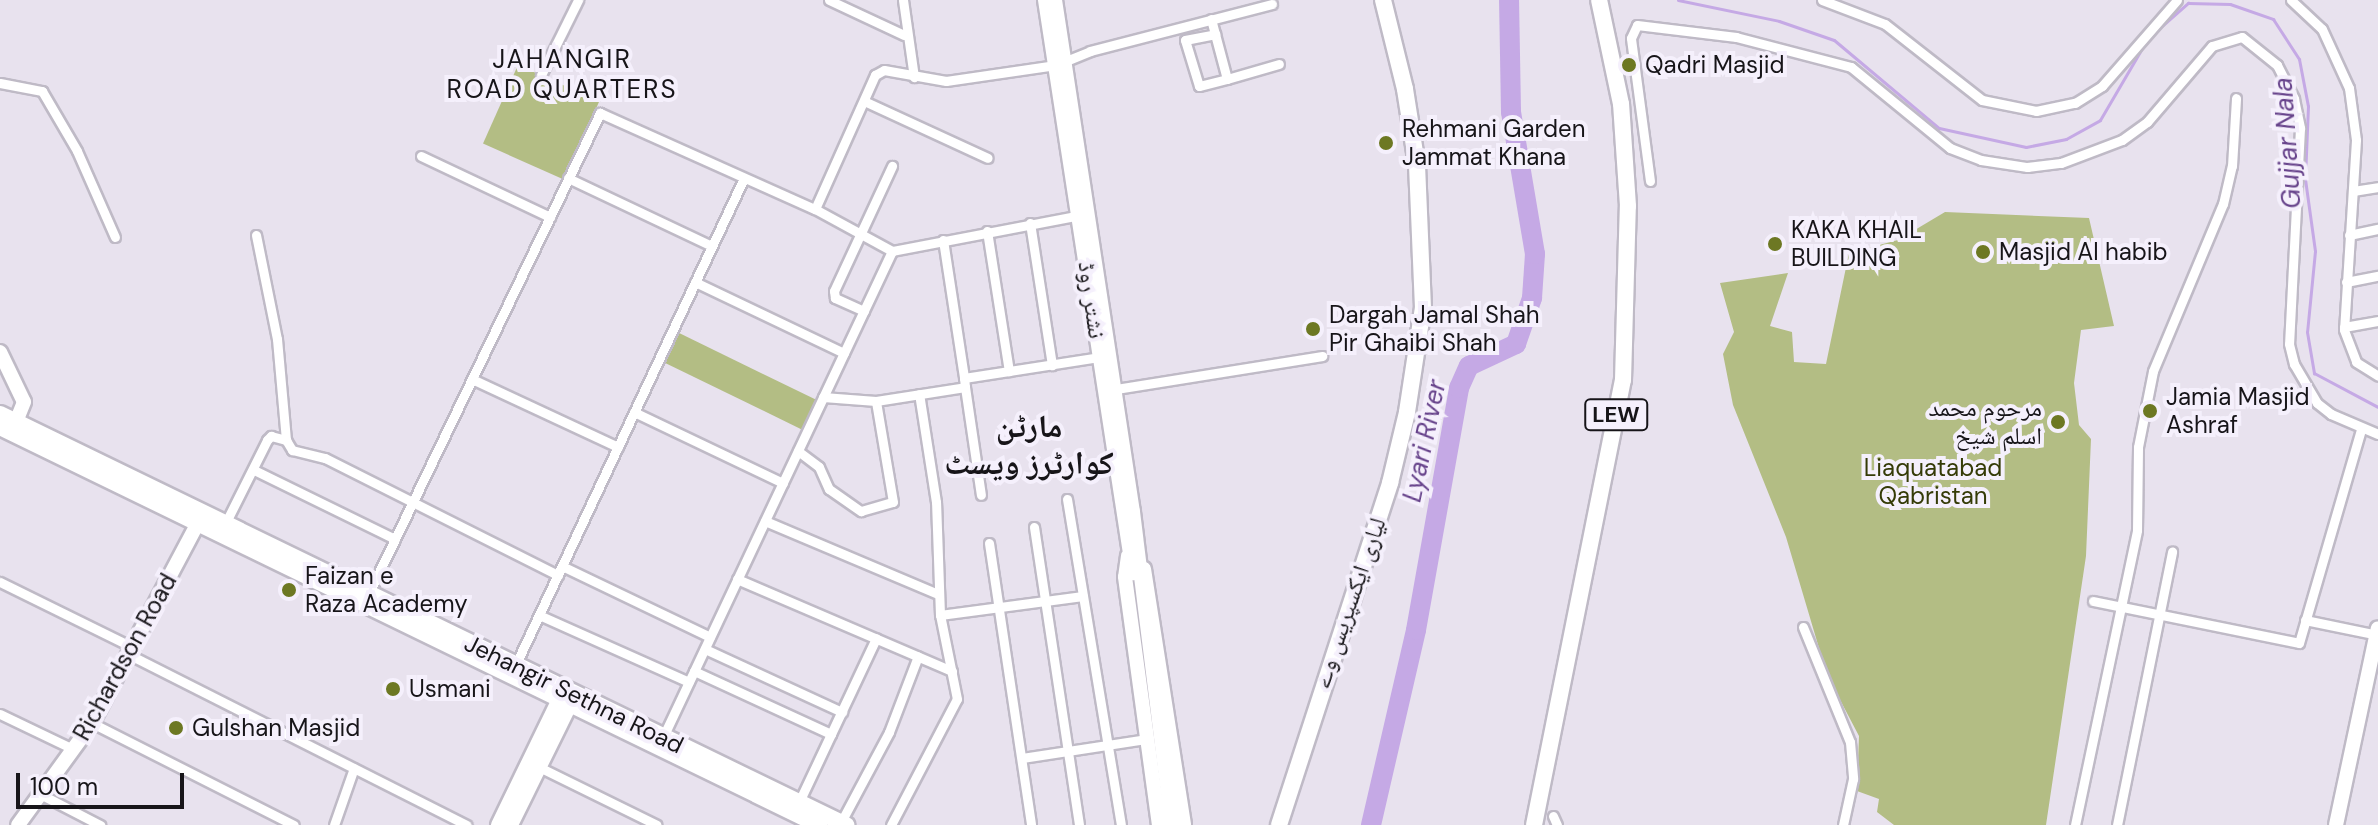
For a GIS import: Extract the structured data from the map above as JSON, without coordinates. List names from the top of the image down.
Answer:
{
  "streets": {
    "highway": ["LEW", "لیاری ایکسپریس وے", "Jehangir Sethna Road"],
    "street": ["نشتر روڈ", "Richardson Road"]
  },
  "crossings": [
    ["Richardson Road", "Jehangir Sethna Road"]
  ],
  "districts": ["JAHANGIR ROAD QUARTERS", "مارٹن کوارٹرز ویسٹ"],
  "water": ["Gujjar Nala", "Lyari River"],
  "parks": ["Liaquatabad Qabristan"],
  "places": [
    "Qadri Masjid",
    "Rehmani Garden Jammat Khana",
    "KAKA KHAIL BUILDING",
    "Masjid Al habib",
    "Dargah Jamal Shah Pir Ghaibi Shah",
    "Jamia Masjid Ashraf",
    "مرحوم محمد اسلم شیخ",
    "Faizan e Raza Academy",
    "Usmani",
    "Gulshan Masjid"
  ],
  "scale_bar": "100 m"
}
